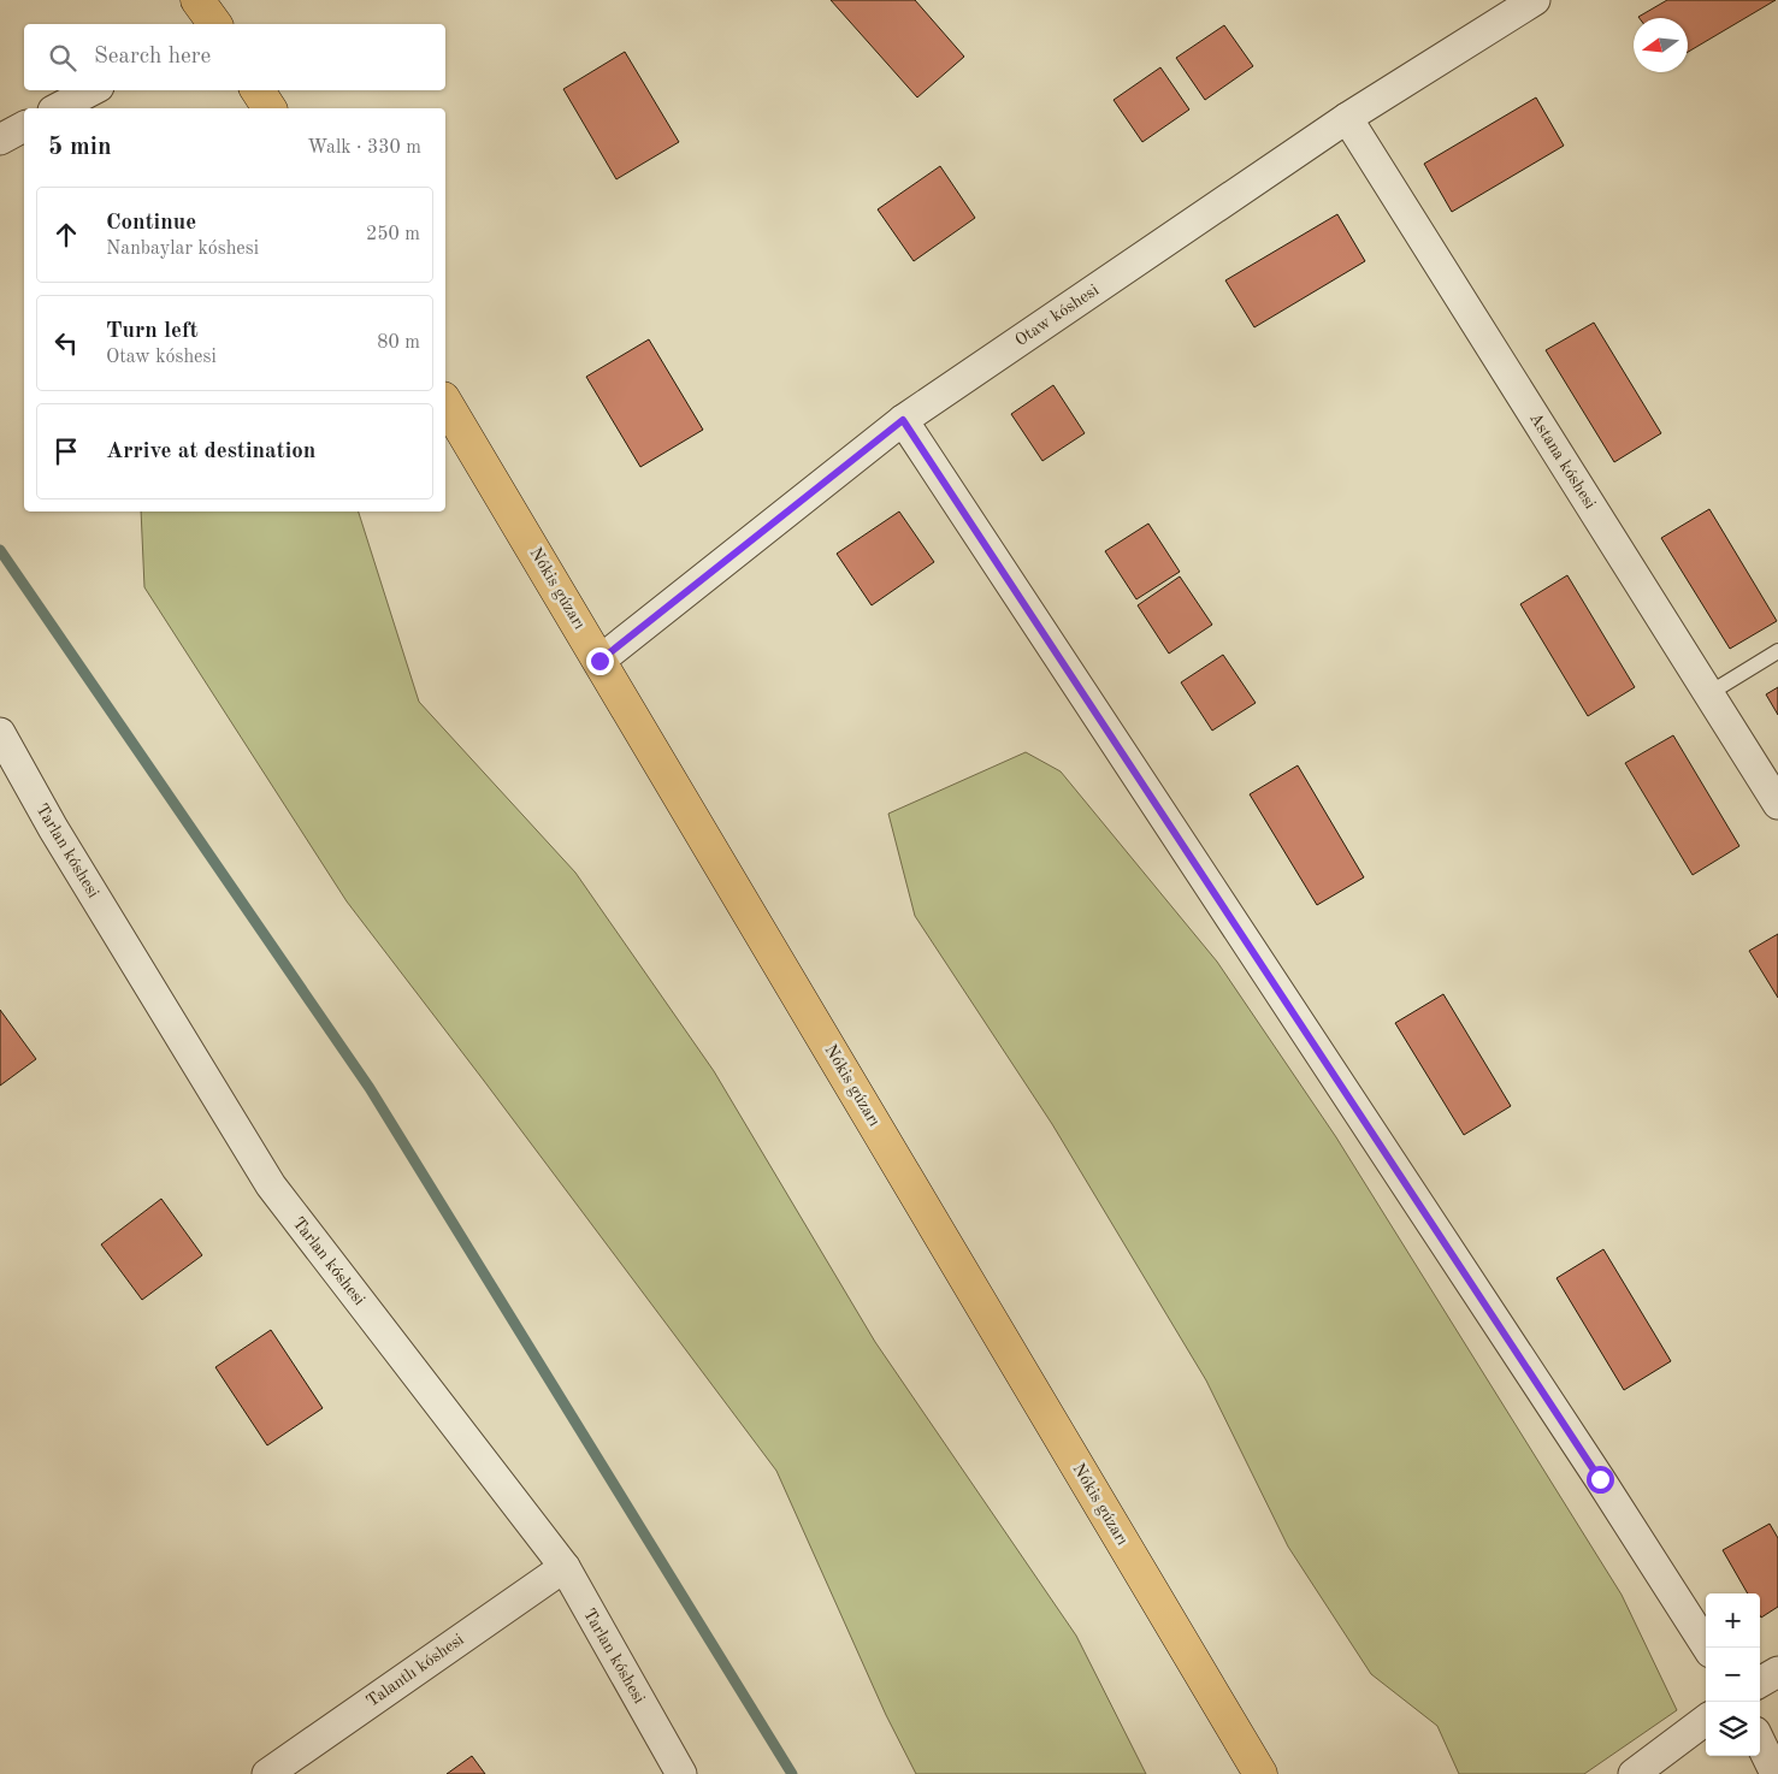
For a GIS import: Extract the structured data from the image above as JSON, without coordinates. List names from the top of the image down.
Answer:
{
  "streets": {
    "main road": ["Nókis gúzarı"],
    "street": [
      "Otaw kóshesi",
      "Astana kóshesi",
      "Tarlan kóshesi",
      "Talantlı kóshesi"
    ]
  },
  "crossings": [
    ["Otaw kóshesi", "Astana kóshesi"],
    ["Otaw kóshesi", "Nókis gúzarı"],
    ["Tarlan kóshesi", "Talantlı kóshesi"]
  ],
  "north": "left",
  "page": {
    "search": "Search here",
    "heading": ["5 min", "Walk · 330 m"],
    "list": [
      ["Continue", "Nanbaylar kóshesi", "250 m"],
      ["Turn left", "Otaw kóshesi", "80 m"],
      "Arrive at destination"
    ],
    "map_buttons": ["+", "−"]
  }
}
